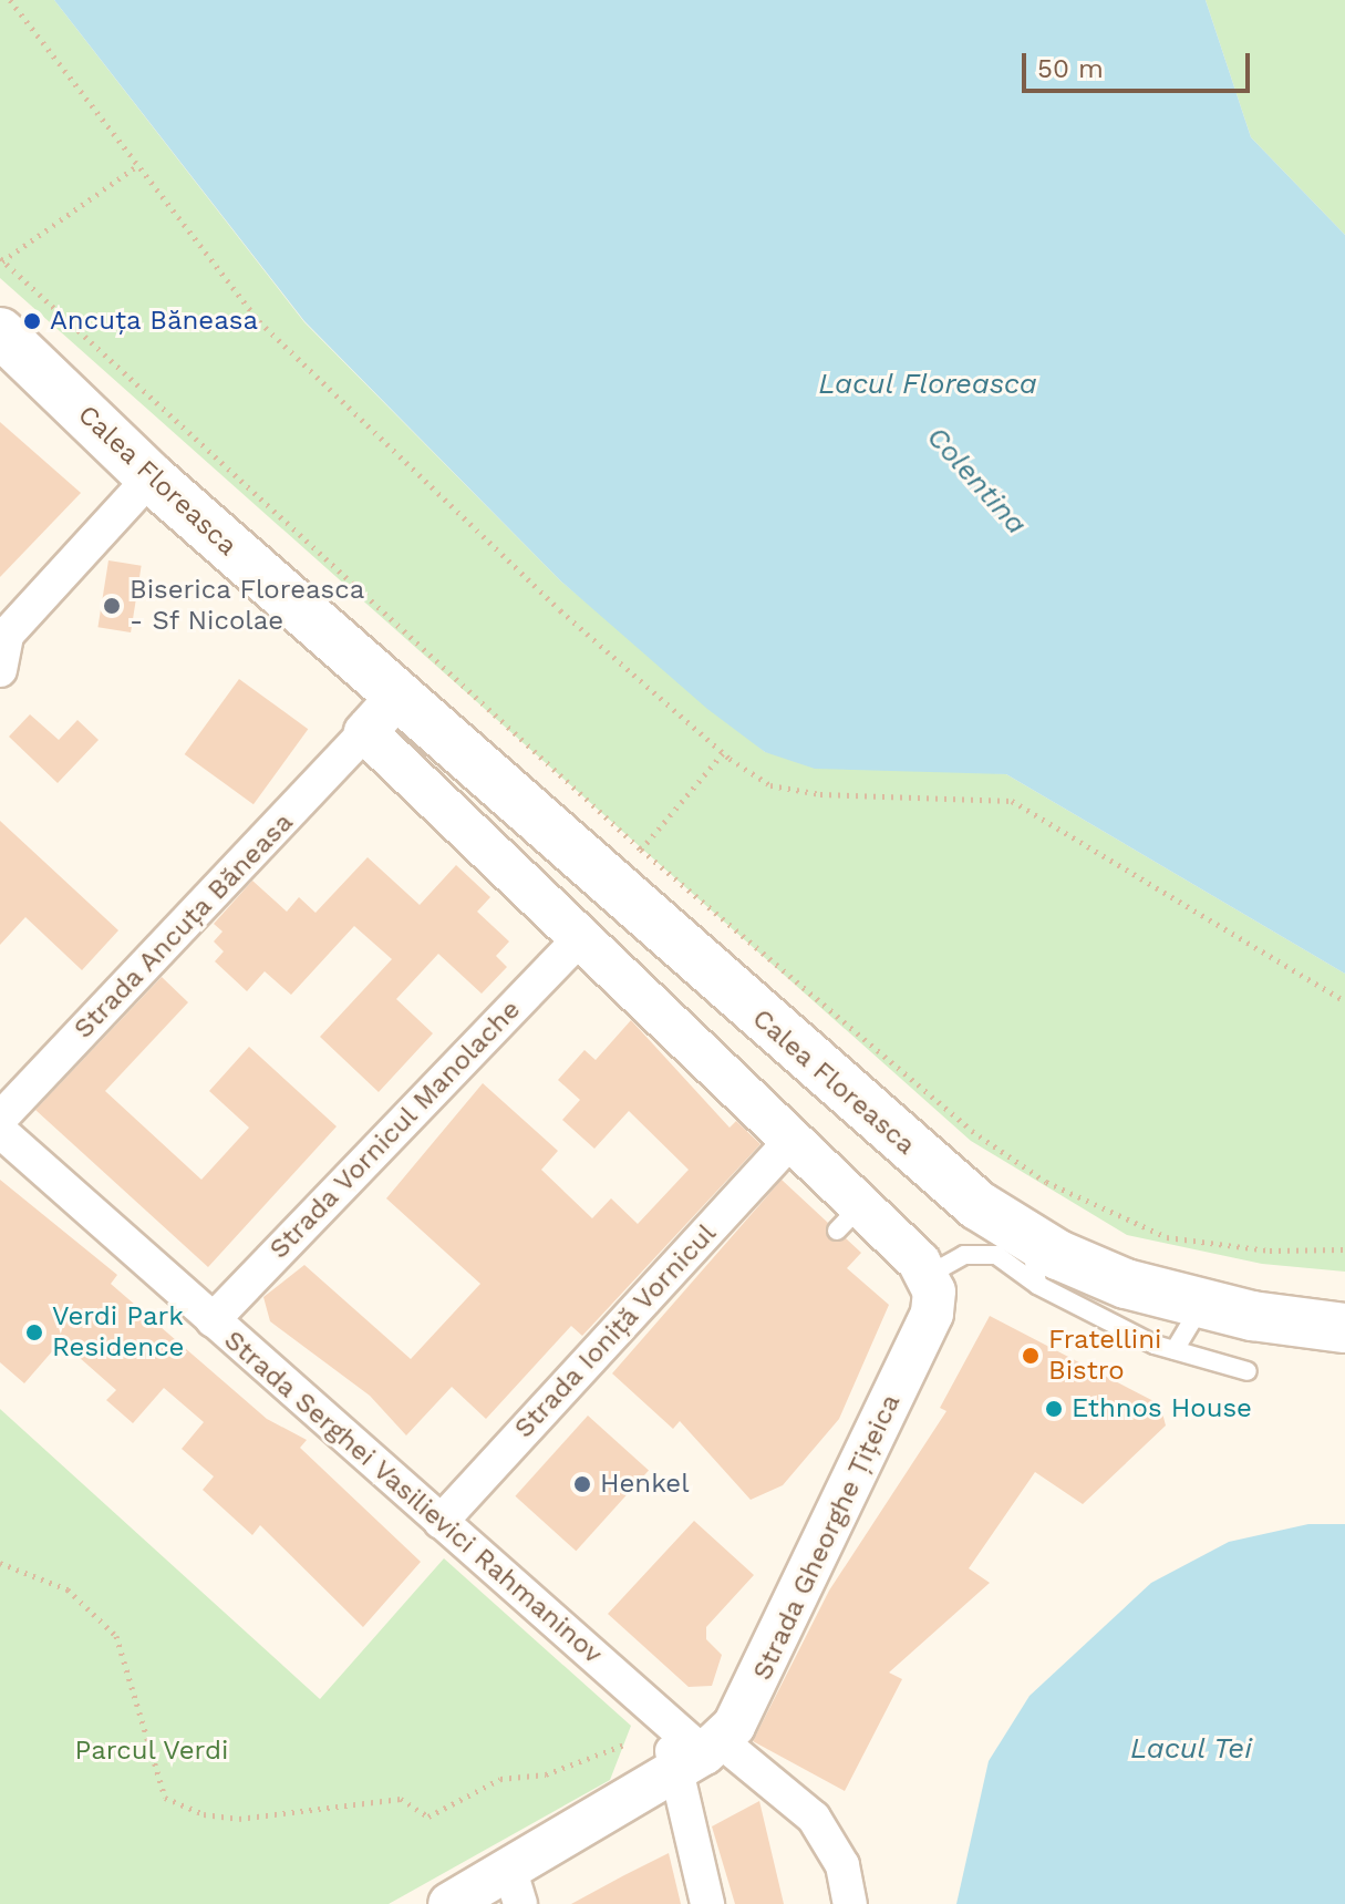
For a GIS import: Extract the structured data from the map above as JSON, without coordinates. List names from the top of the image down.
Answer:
{
  "streets": {
    "main road": ["Calea Floreasca"],
    "street": [
      "Strada Ancuța Băneasa",
      "Strada Vornicul Manolache",
      "Strada Ioniță Vornicul",
      "Strada Serghei Vasilievici Rahmaninov",
      "Strada Gheorghe Țițeica"
    ]
  },
  "crossings": [
    ["Strada Vornicul Manolache", "Strada Serghei Vasilievici Rahmaninov"],
    ["Strada Ioniță Vornicul", "Strada Serghei Vasilievici Rahmaninov"],
    ["Strada Serghei Vasilievici Rahmaninov", "Strada Gheorghe Țițeica"]
  ],
  "water": ["Lacul Floreasca", "Colentina", "Lacul Tei"],
  "parks": ["Parcul Verdi"],
  "places": [
    "Ancuța Băneasa",
    "Biserica Floreasca - Sf Nicolae",
    "Verdi Park Residence",
    "Fratellini Bistro",
    "Ethnos House",
    "Henkel"
  ],
  "scale_bar": "50 m"
}
